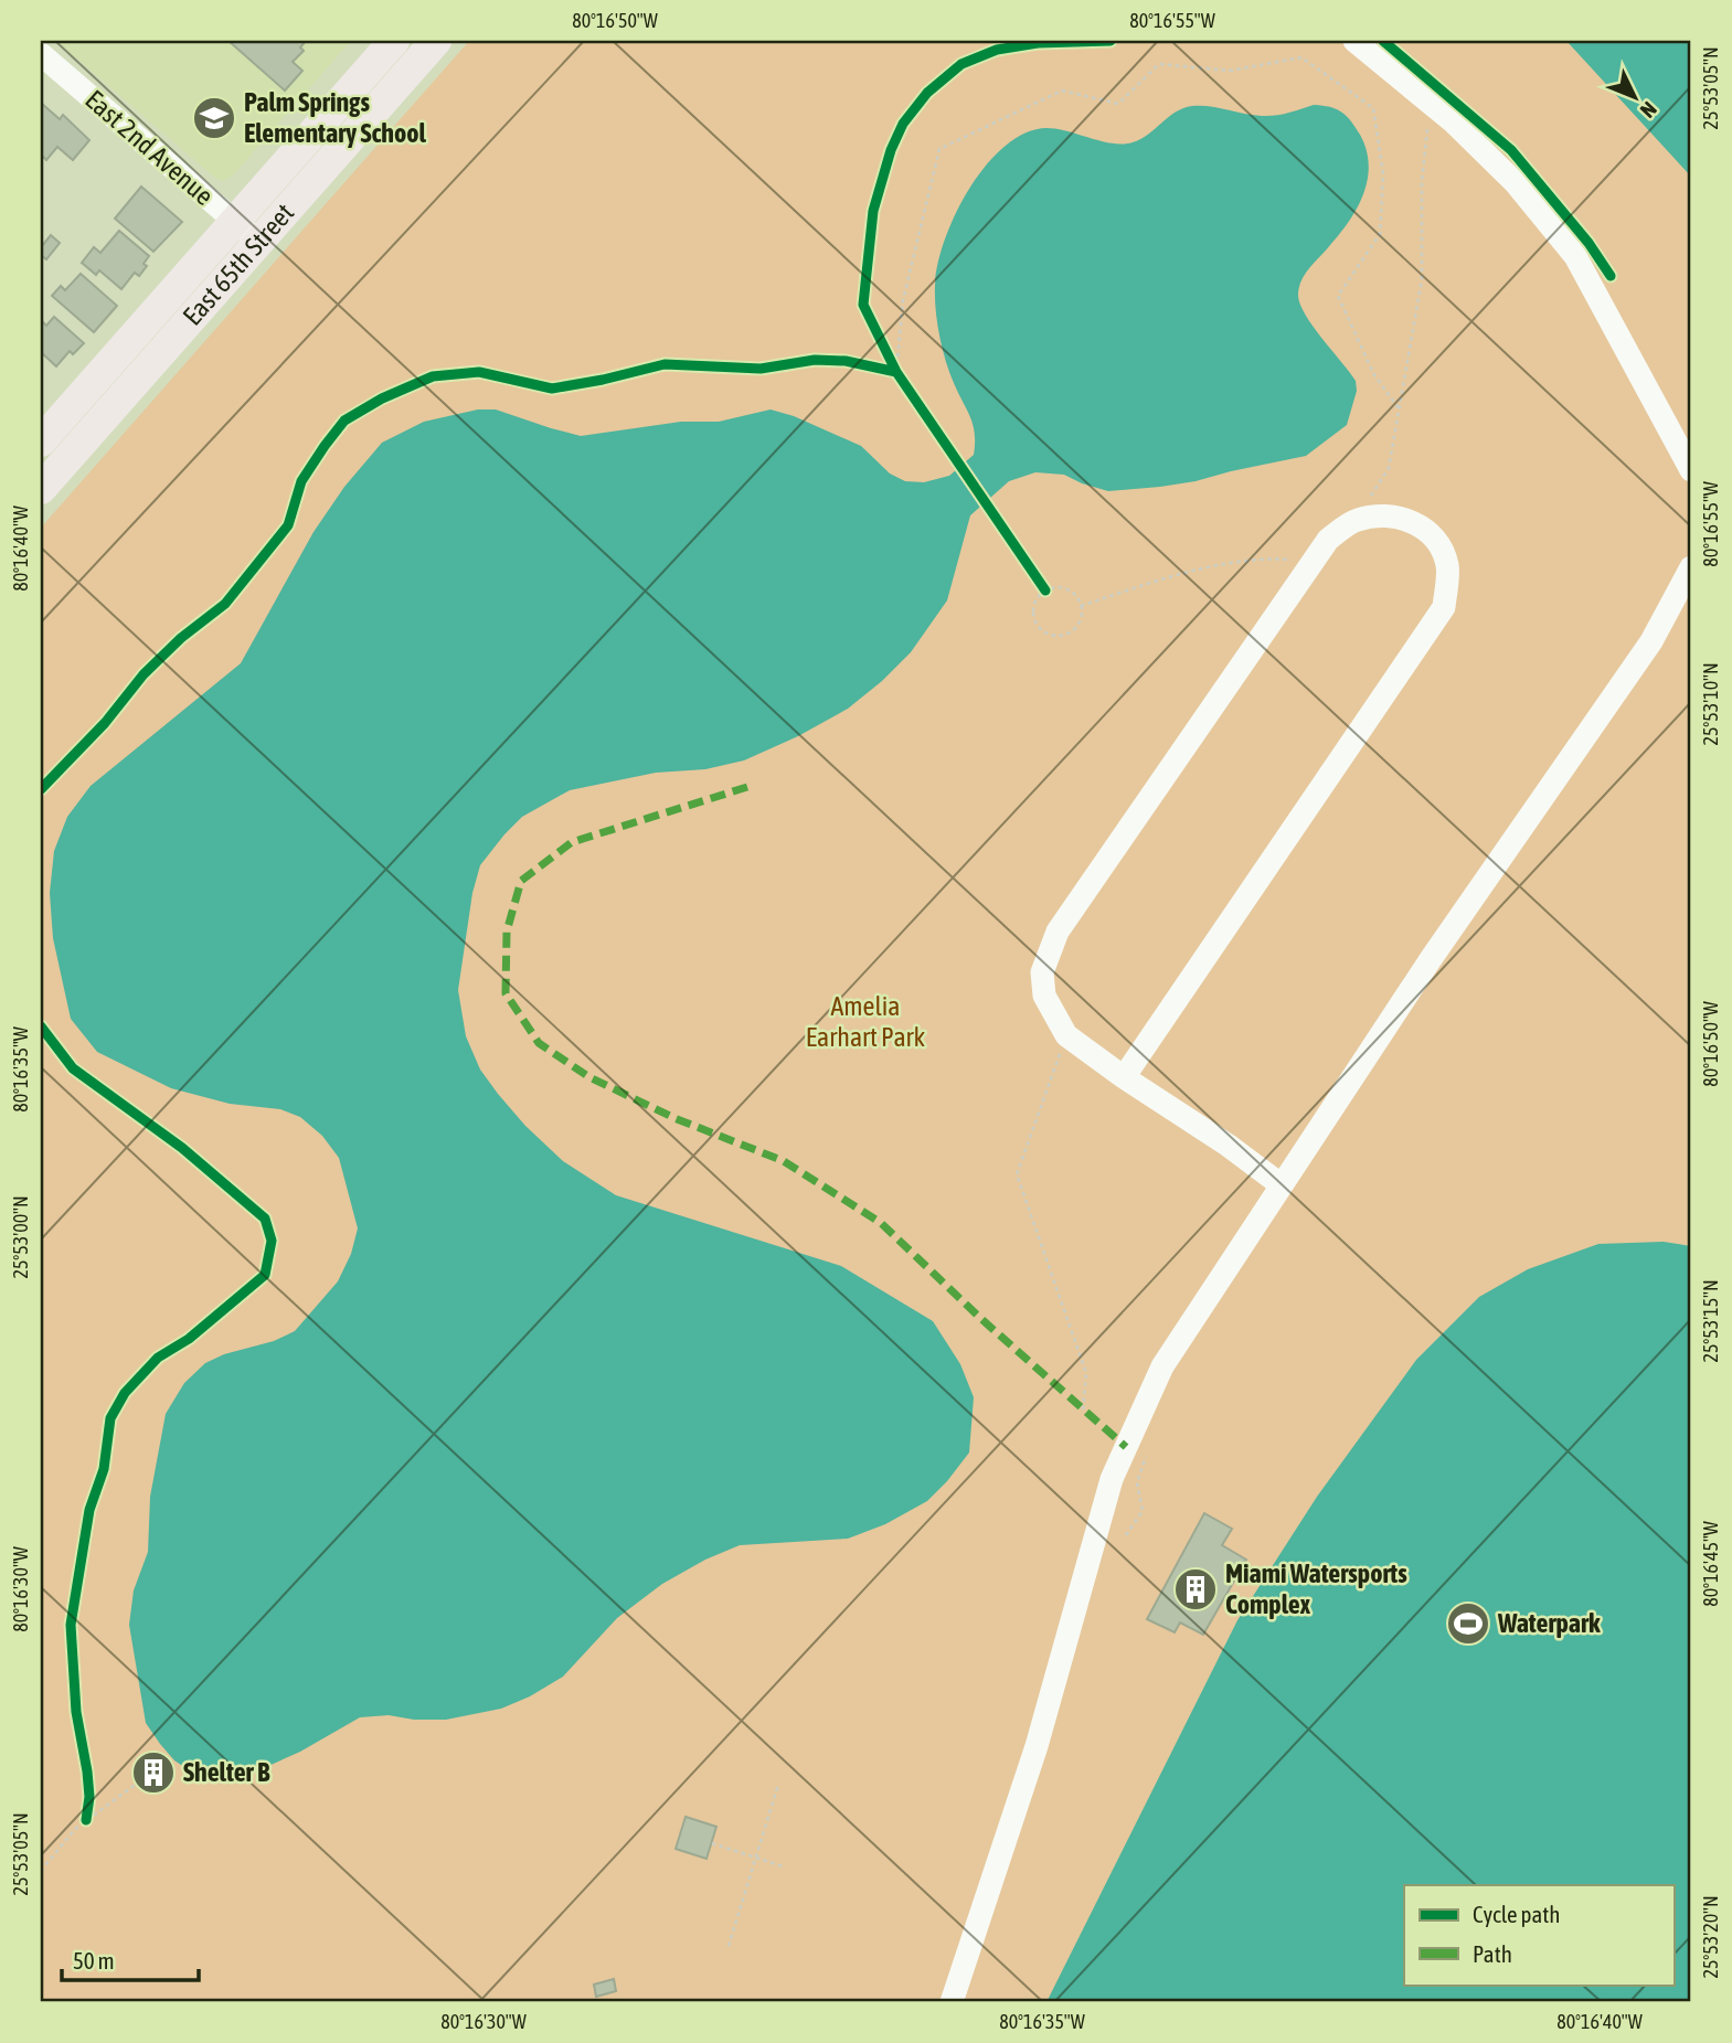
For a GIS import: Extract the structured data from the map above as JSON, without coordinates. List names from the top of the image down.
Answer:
{
  "streets": {
    "main road": ["East 65th Street"],
    "street": ["East 2nd Avenue"]
  },
  "crossings": [
    ["East 2nd Avenue", "East 65th Street"]
  ],
  "parks": ["Amelia Earhart Park"],
  "places": {
    "school or university": ["Palm Springs Elementary School"],
    "building": ["Miami Watersports Complex", "Shelter B"],
    "sports": ["Waterpark"]
  },
  "legend": ["Cycle path", "Path"],
  "scale_bar": "50 m",
  "north": "bottom right",
  "coordinates": [
    "80°16'50\"W",
    "80°16'55\"W",
    "25°53'05\"N",
    "80°16'40\"W",
    "25°53'10\"N",
    "80°16'35\"W",
    "25°53'00\"N",
    "25°53'15\"N",
    "80°16'45\"W",
    "80°16'30\"W",
    "25°53'20\"N"
  ]
}
